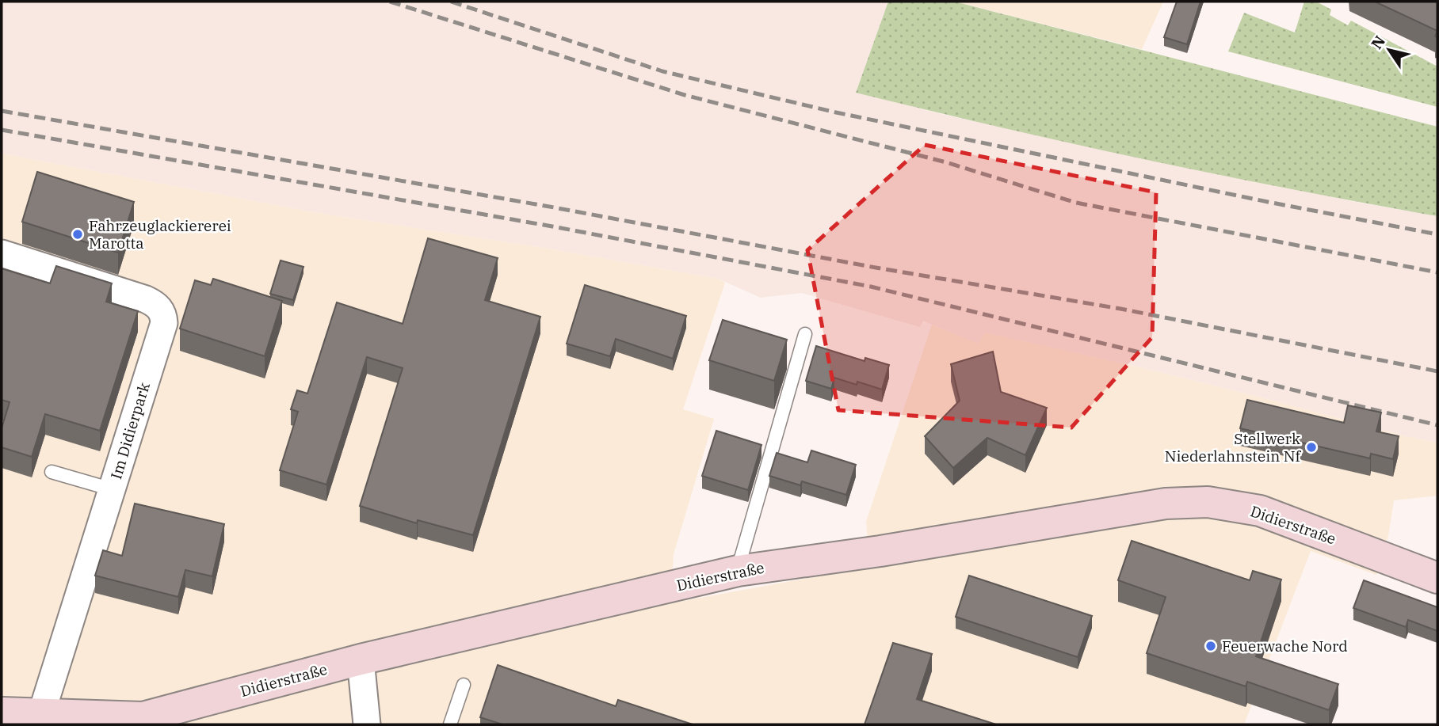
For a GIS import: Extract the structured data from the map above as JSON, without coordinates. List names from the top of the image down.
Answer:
{
  "streets": {
    "street": ["Im Didierpark", "Didierstraße"]
  },
  "crossings": [
    ["Im Didierpark", "Didierstraße"]
  ],
  "places": ["Fahrzeuglackiererei Marotta", "Stellwerk Niederlahnstein Nf", "Feuerwache Nord"],
  "north": "top left"
}
